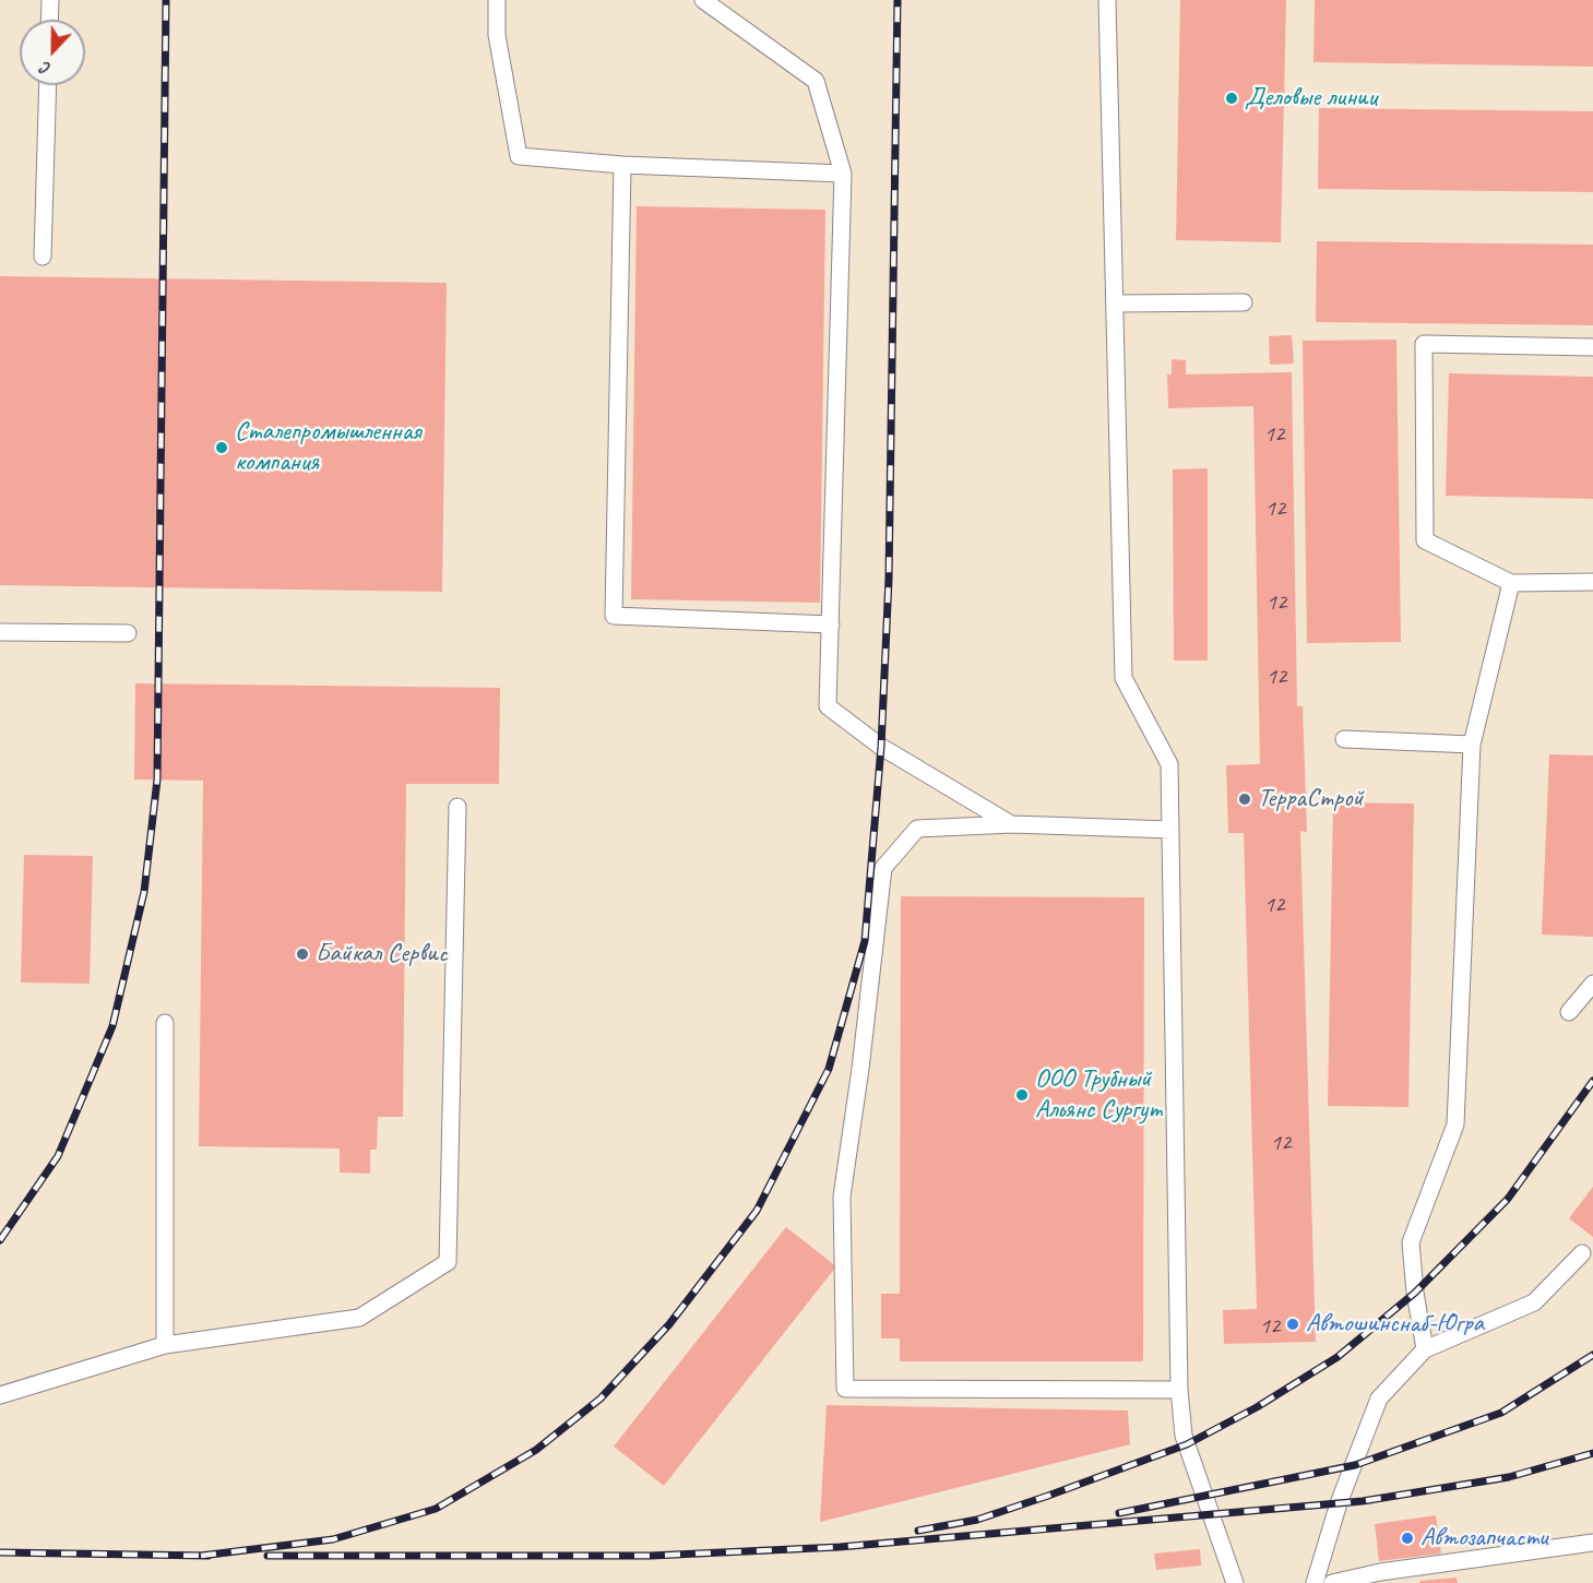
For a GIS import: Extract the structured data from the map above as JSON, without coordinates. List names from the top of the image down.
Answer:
{
  "places": [
    "Деловые линии",
    "Сталепромышленная компания",
    "ТерраСтрой",
    "Байкал Сервис",
    "ООО Трубный Альянс Сургут",
    "Автошинснаб-Югра",
    "Автозапчасти"
  ],
  "house_numbers": [
    "12",
    "12",
    "12",
    "12",
    "12",
    "12",
    "12"
  ],
  "north": "bottom"
}
